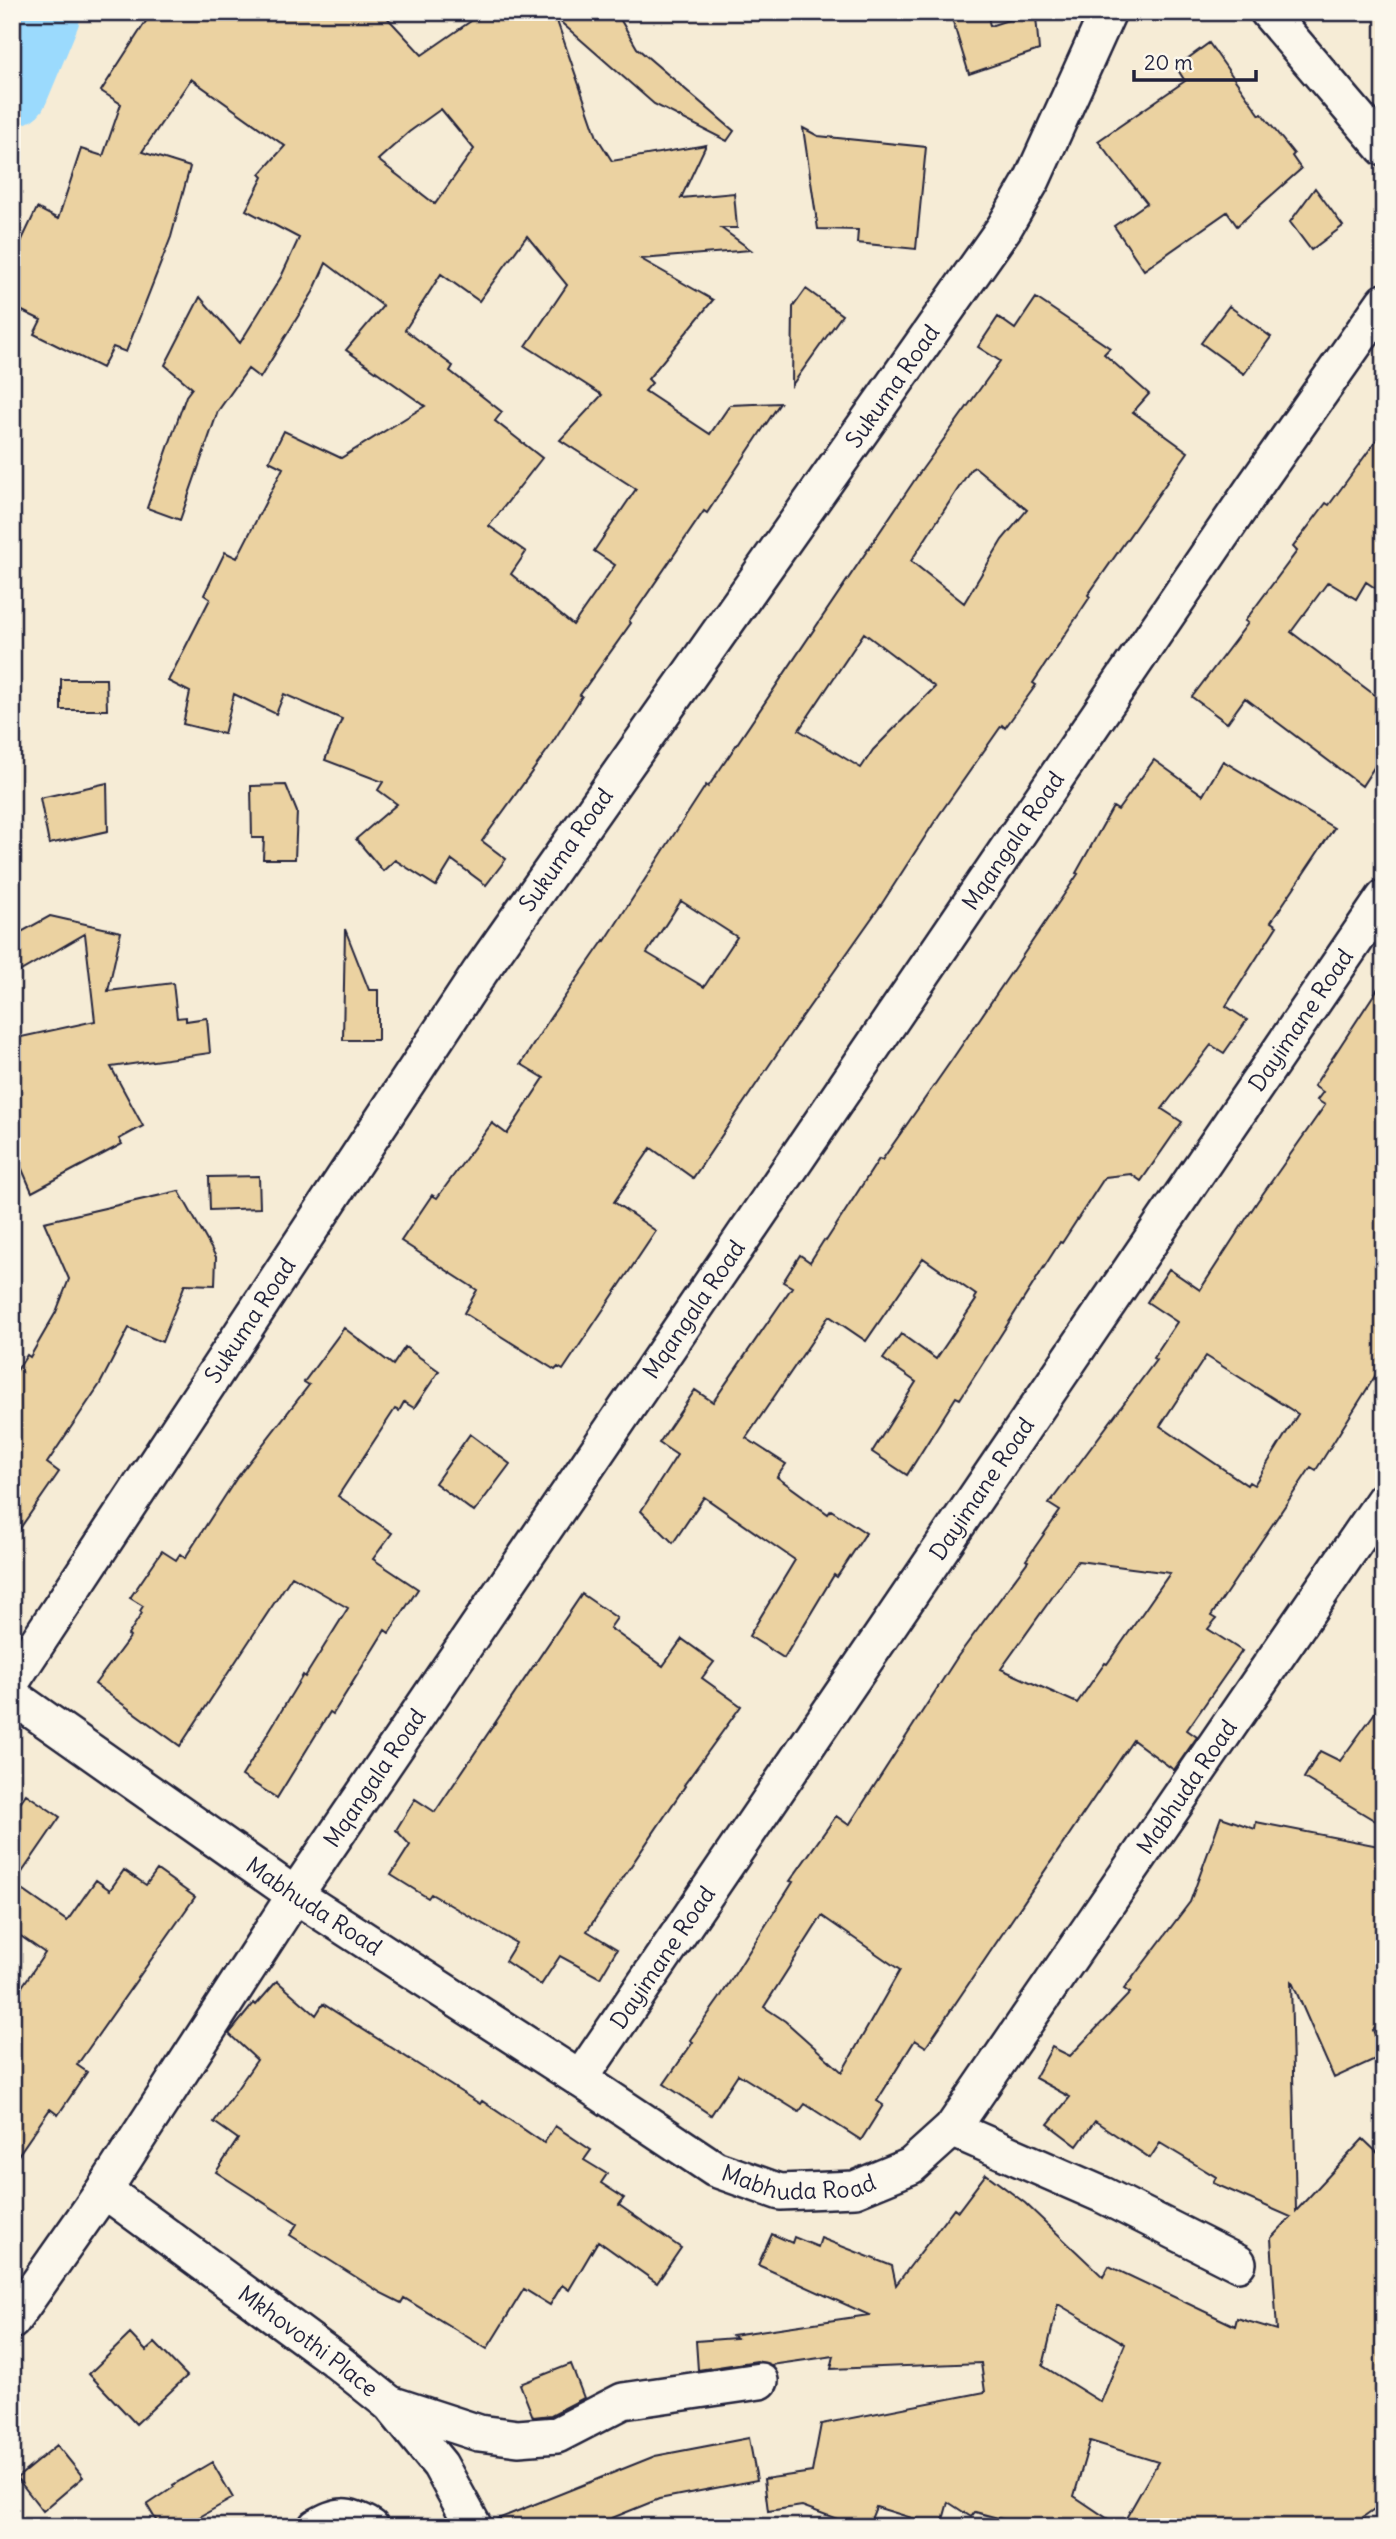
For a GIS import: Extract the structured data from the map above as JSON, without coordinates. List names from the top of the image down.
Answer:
{
  "streets": {
    "street": [
      "Sukuma Road",
      "Mqangala Road",
      "Dayimane Road",
      "Mabhuda Road",
      "Mkhovothi Place"
    ]
  },
  "crossings": [
    ["Mqangala Road", "Mabhuda Road"],
    ["Mqangala Road", "Mkhovothi Place"],
    ["Dayimane Road", "Mabhuda Road"]
  ],
  "scale_bar": "20 m"
}
